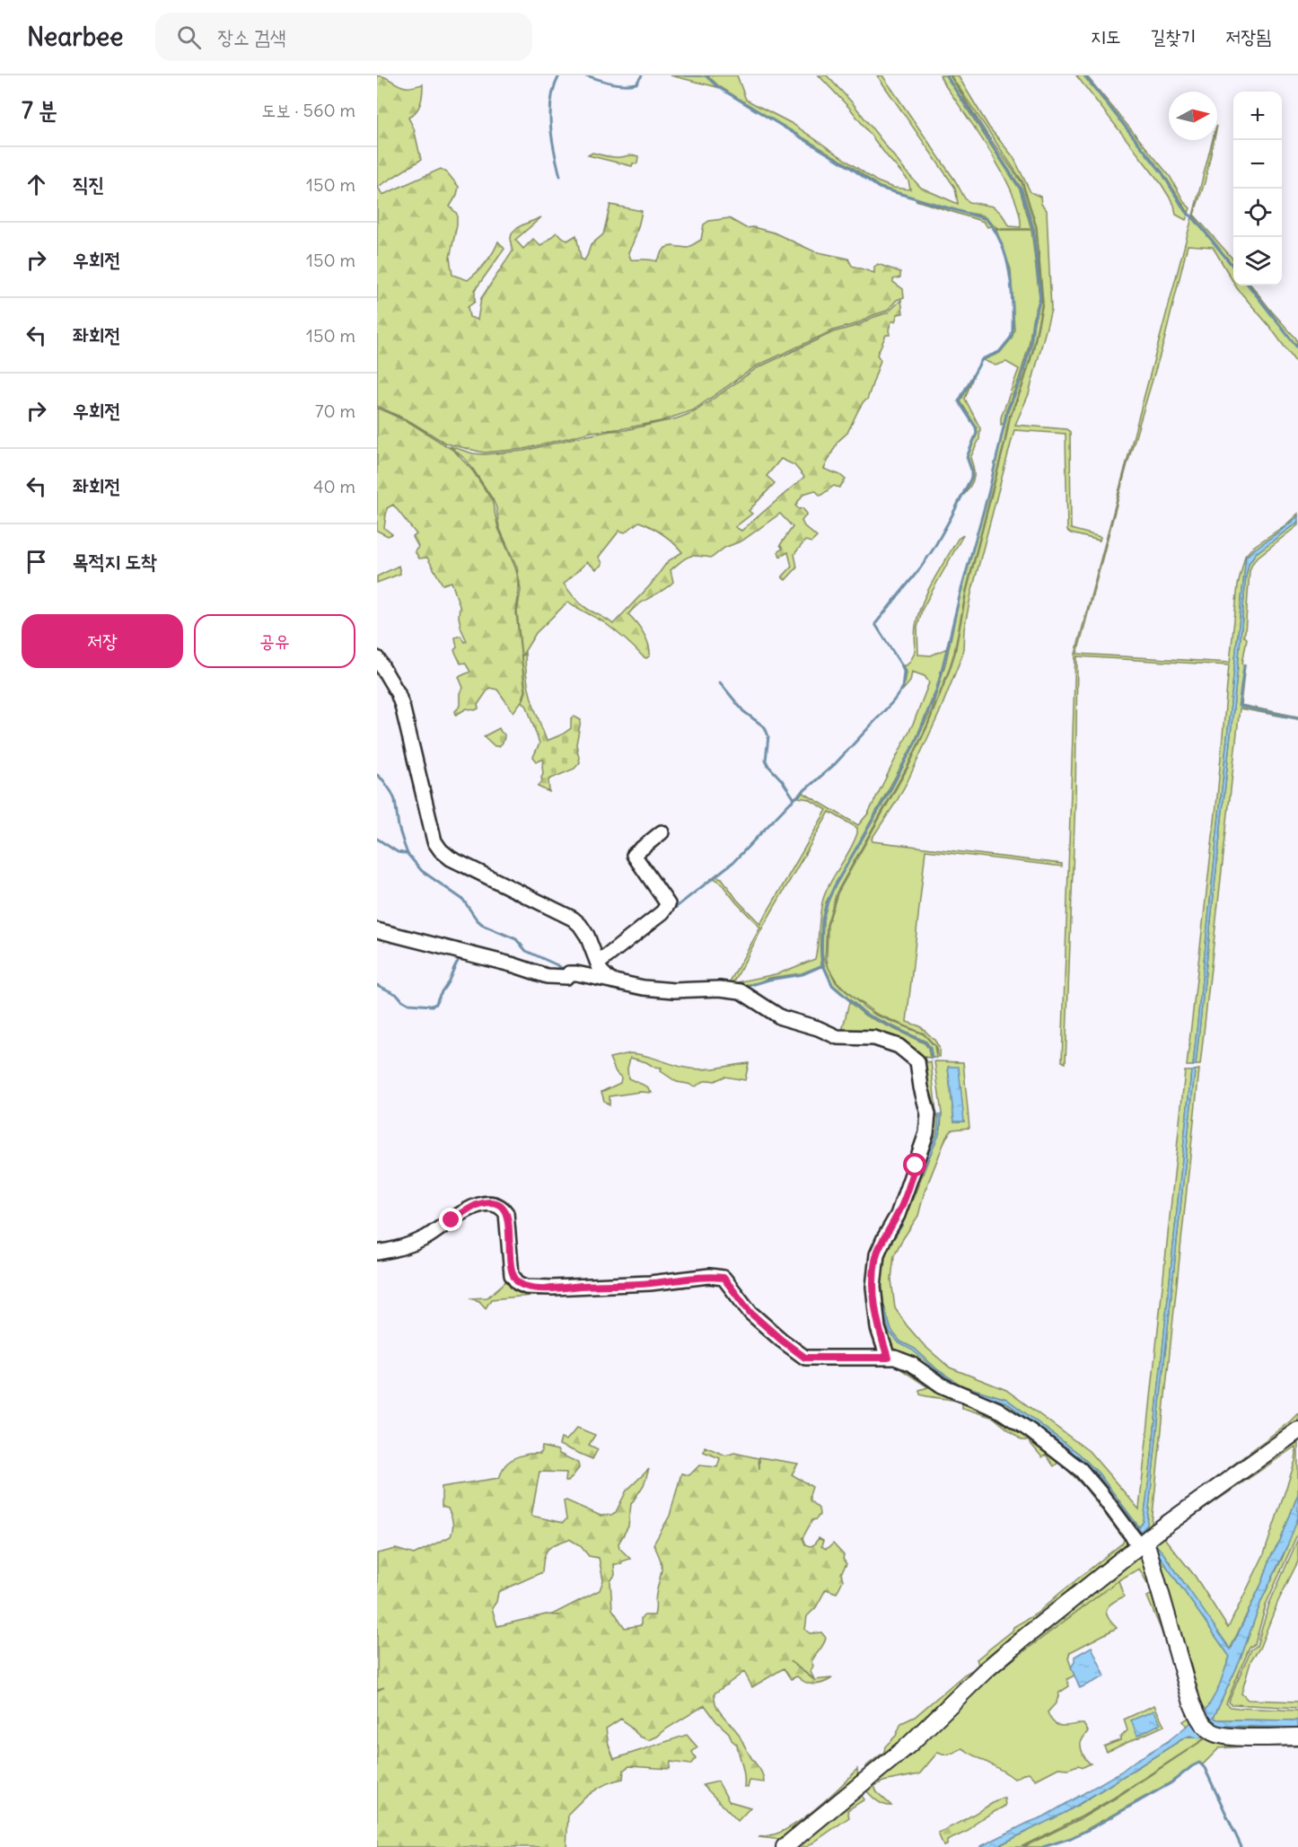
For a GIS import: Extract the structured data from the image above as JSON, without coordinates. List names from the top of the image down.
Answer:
{
  "north": "right",
  "page": {
    "header": "Nearbee",
    "search": "장소 검색",
    "nav": ["지도", "길찾기", "저장됨"],
    "heading": ["7 분", "도보 · 560 m"],
    "map_buttons": ["+", "−"],
    "list": [
      ["직진", "150 m"],
      ["우회전", "150 m"],
      ["좌회전", "150 m"],
      ["우회전", "70 m"],
      ["좌회전", "40 m"],
      "목적지 도착"
    ],
    "buttons": ["저장", "공유"]
  }
}
